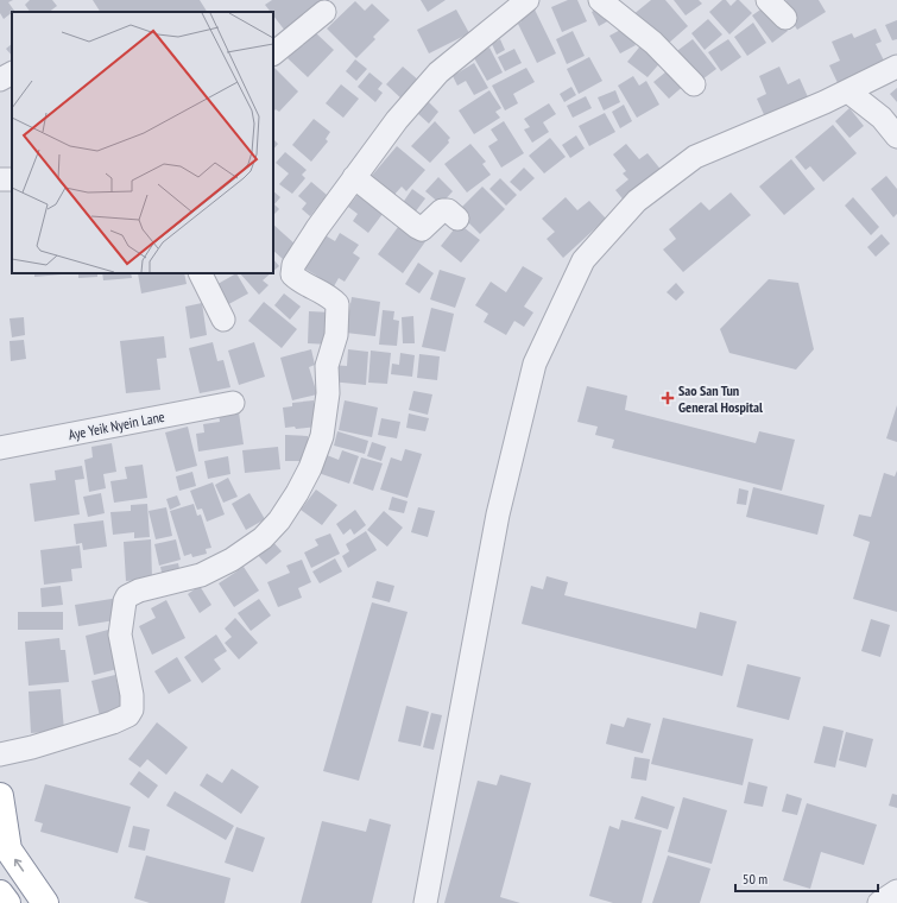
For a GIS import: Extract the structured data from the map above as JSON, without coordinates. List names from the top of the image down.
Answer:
{
  "streets": {
    "street": ["Aye Yeik Nyein Lane"]
  },
  "places": {
    "health": ["Sao San Tun General Hospital"]
  },
  "scale_bar": "50 m"
}
